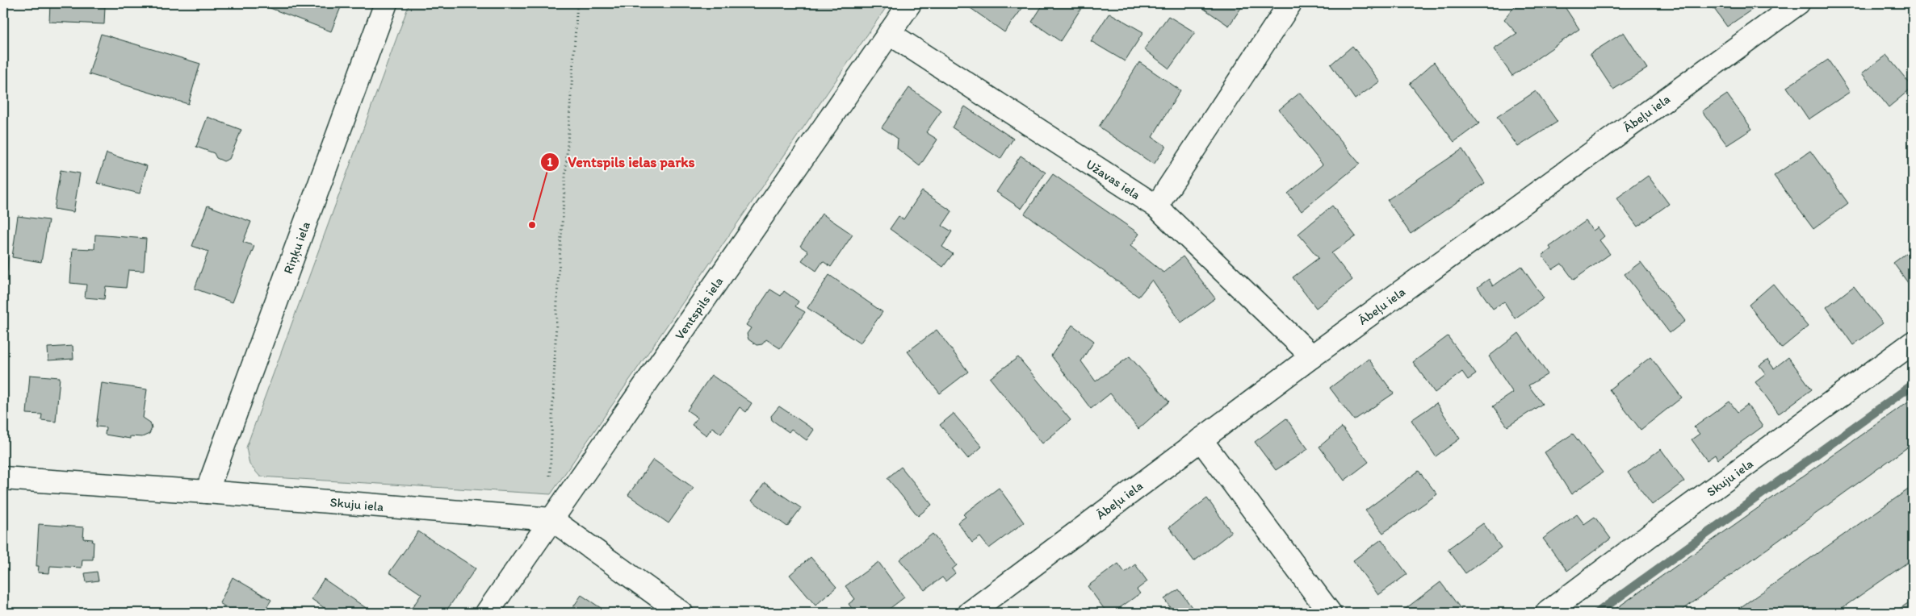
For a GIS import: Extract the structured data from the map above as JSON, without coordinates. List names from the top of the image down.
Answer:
{
  "streets": {
    "street": [
      "Ābeļu iela",
      "Užavas iela",
      "Riņķu iela",
      "Ventspils iela",
      "Skuju iela"
    ]
  },
  "crossings": [
    ["Ābeļu iela", "Užavas iela"],
    ["Užavas iela", "Ventspils iela"],
    ["Riņķu iela", "Skuju iela"],
    ["Ventspils iela", "Skuju iela"]
  ],
  "places": ["Ventspils ielas parks"]
}
